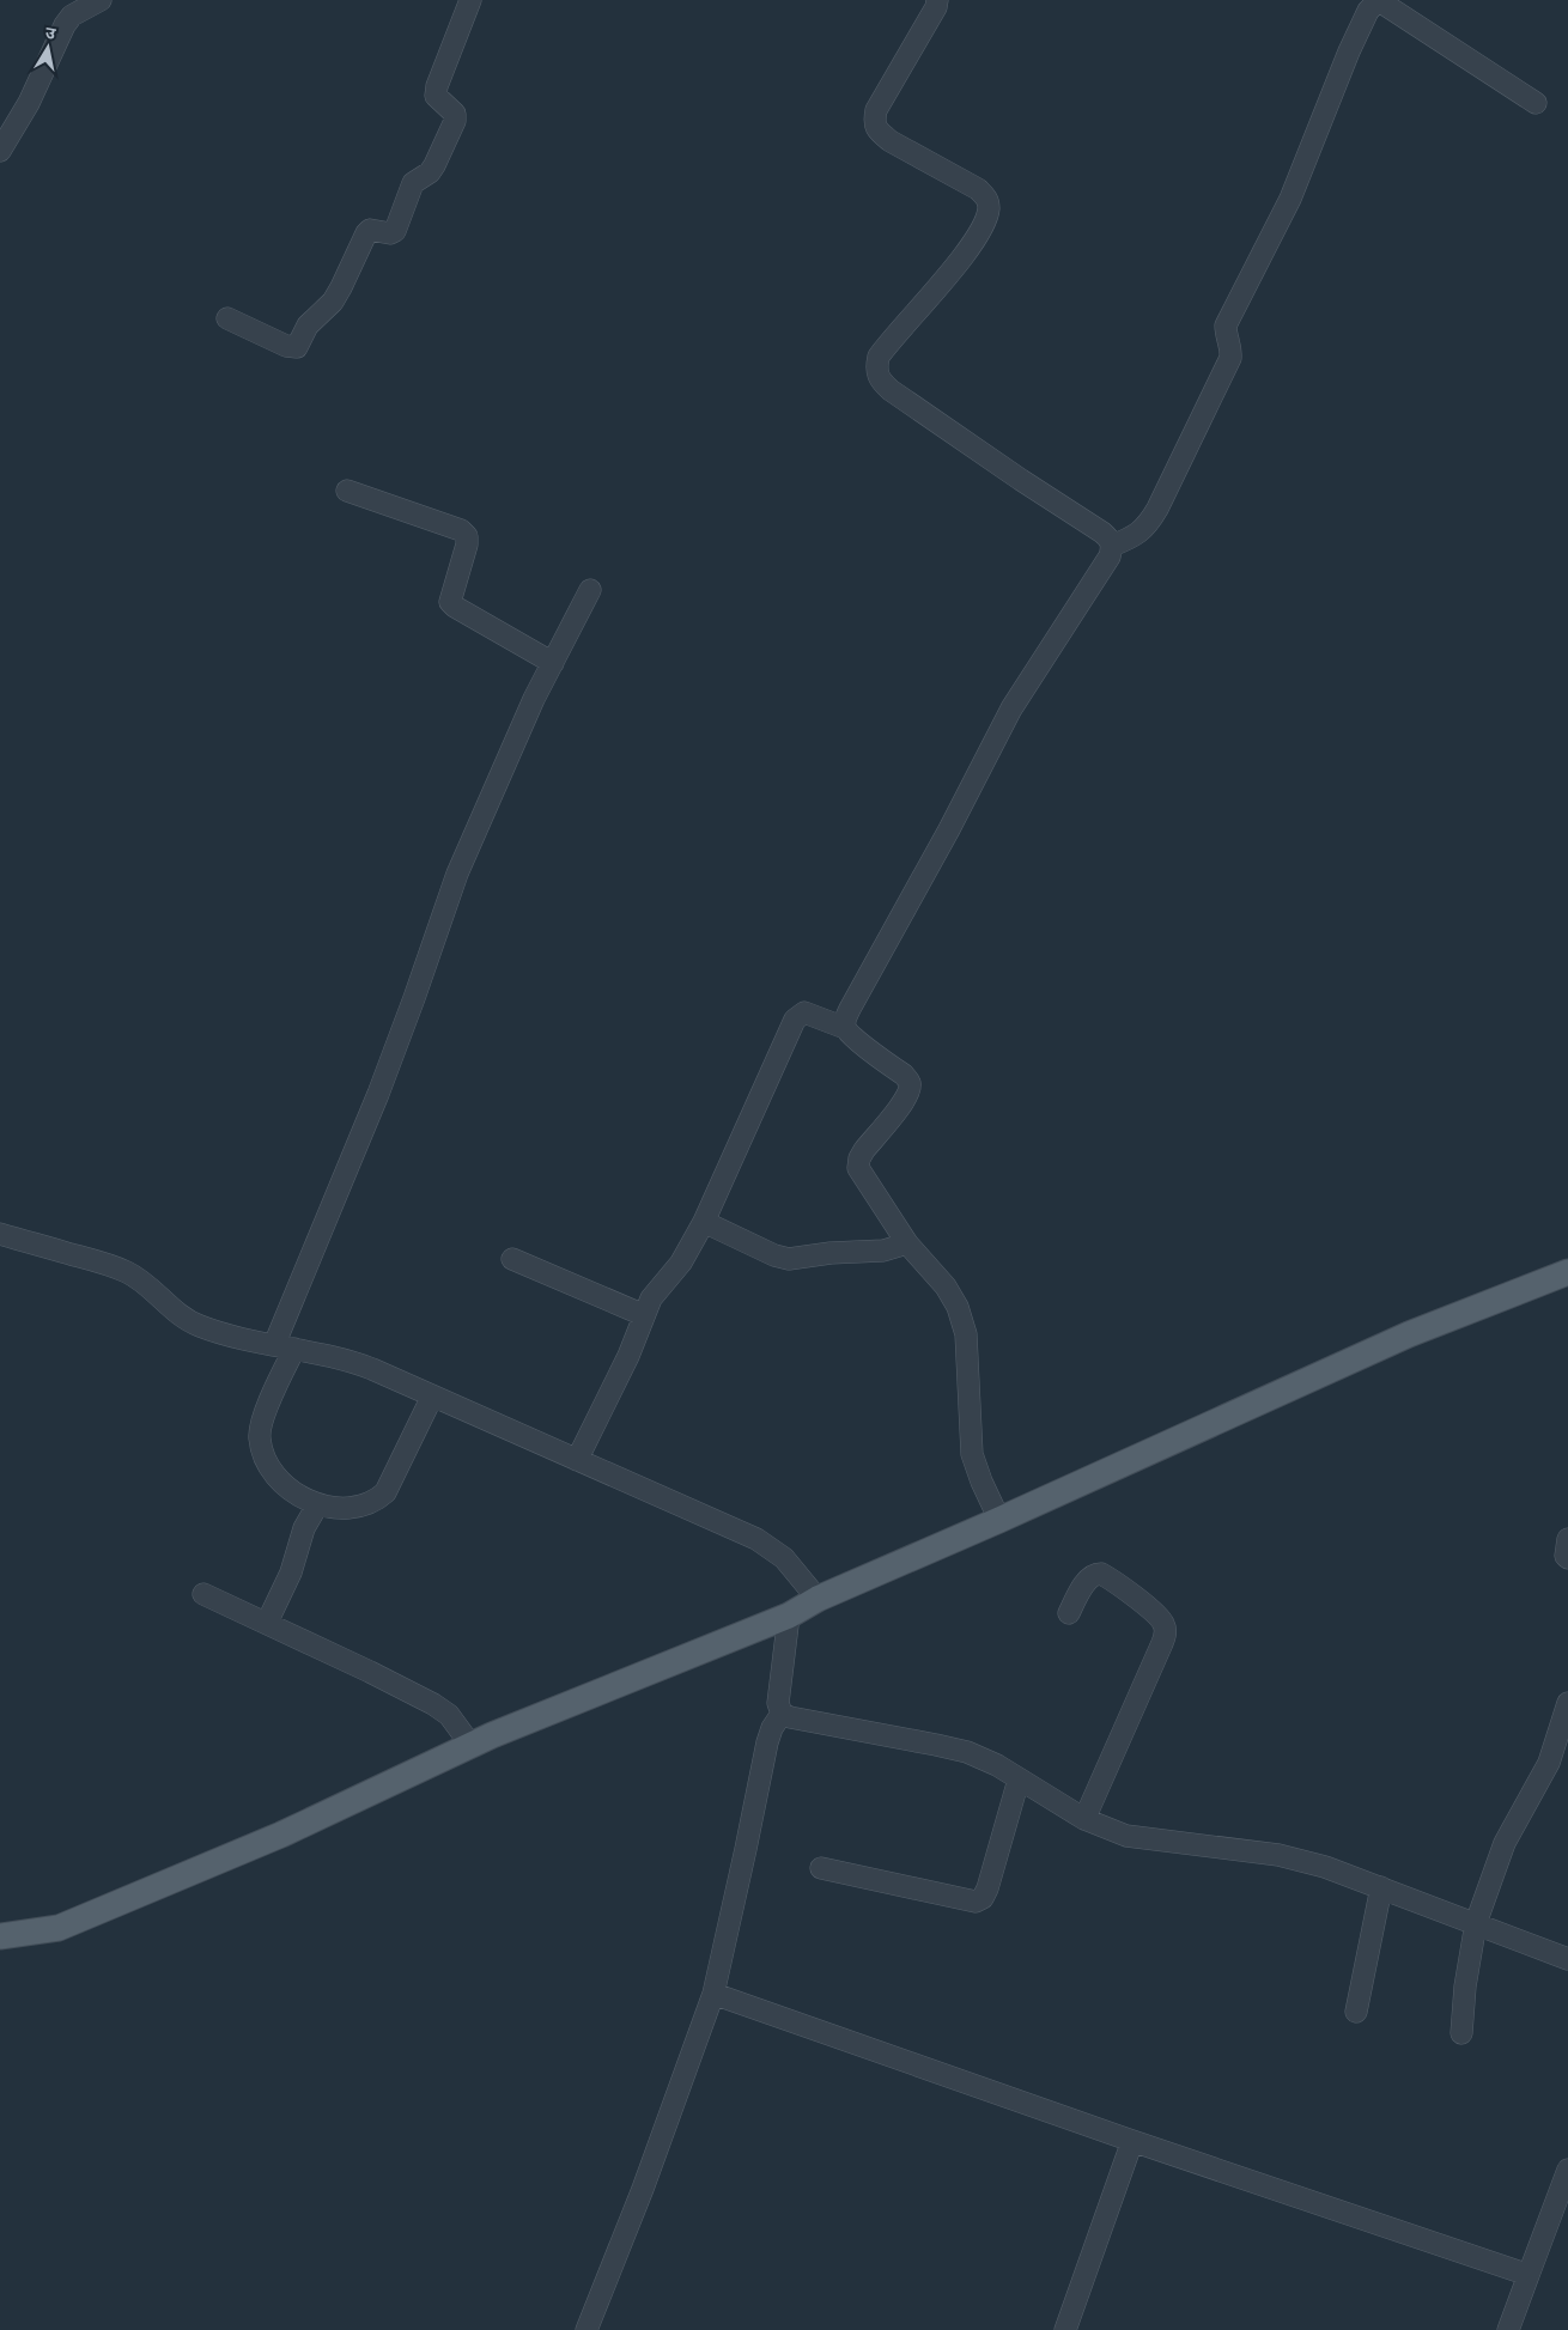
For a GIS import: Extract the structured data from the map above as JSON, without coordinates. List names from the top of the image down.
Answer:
{
  "north": "top"
}
